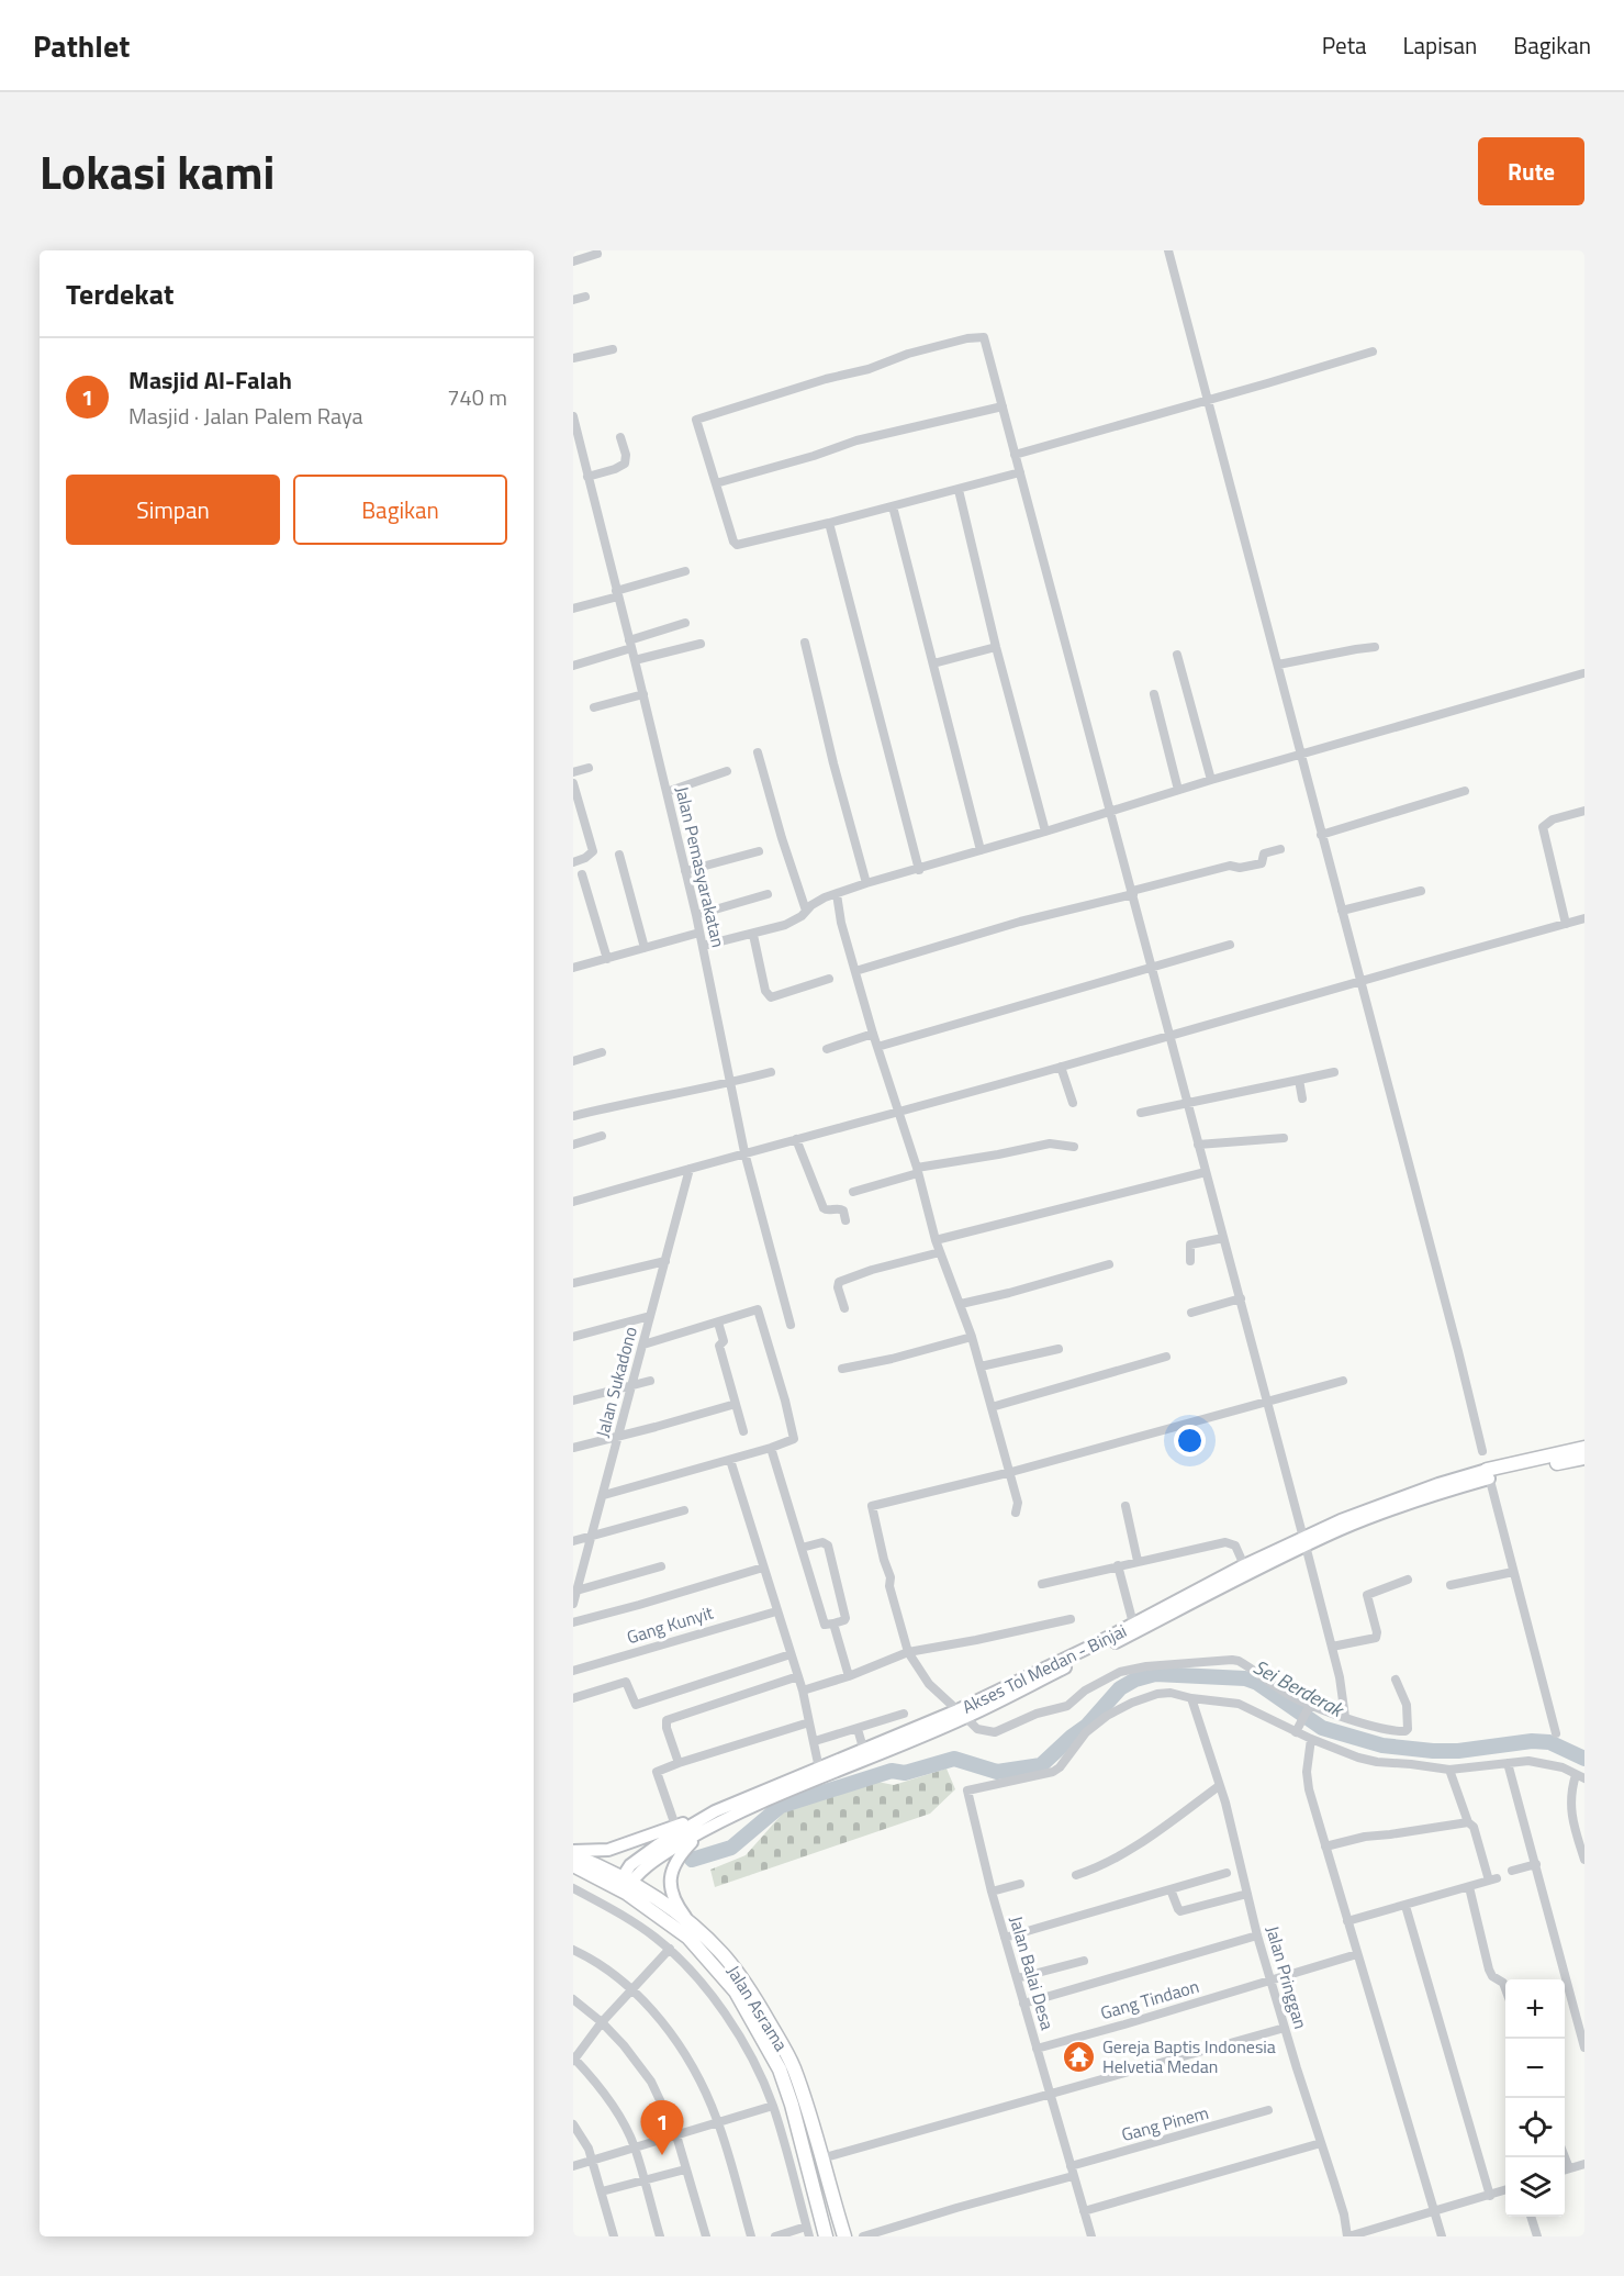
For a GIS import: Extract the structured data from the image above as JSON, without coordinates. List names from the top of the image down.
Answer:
{
  "streets": {
    "highway": ["Jalan Asrama"],
    "main road": ["Akses Tol Medan - Binjai"],
    "street": [
      "Jalan Pemasyarakatan",
      "Jalan Sukadono",
      "Gang Kunyit",
      "Jalan Balai Desa",
      "Jalan Pringgan",
      "Gang Tindaon",
      "Gang Pinem"
    ]
  },
  "crossings": [
    ["Akses Tol Medan - Binjai", "Jalan Asrama"],
    ["Jalan Balai Desa", "Jalan Pringgan"],
    ["Jalan Balai Desa", "Gang Tindaon"],
    ["Jalan Balai Desa", "Gang Pinem"],
    ["Jalan Pringgan", "Gang Tindaon"]
  ],
  "water": ["Sei Berderak"],
  "places": {
    "temple": ["Gereja Baptis Indonesia Helvetia Medan"]
  },
  "page": {
    "header": "Pathlet",
    "nav": ["Peta", "Lapisan", "Bagikan"],
    "title": "Lokasi kami",
    "buttons": [
      "Rute",
      ["Simpan", "Bagikan"]
    ],
    "heading": "Terdekat",
    "list": [
      {
        "mark": "1",
        "name": "Masjid Al-Falah",
        "note": "Masjid · Jalan Palem Raya",
        "value": "740 m"
      }
    ],
    "map_buttons": ["+", "−"],
    "pins": "1"
  }
}
